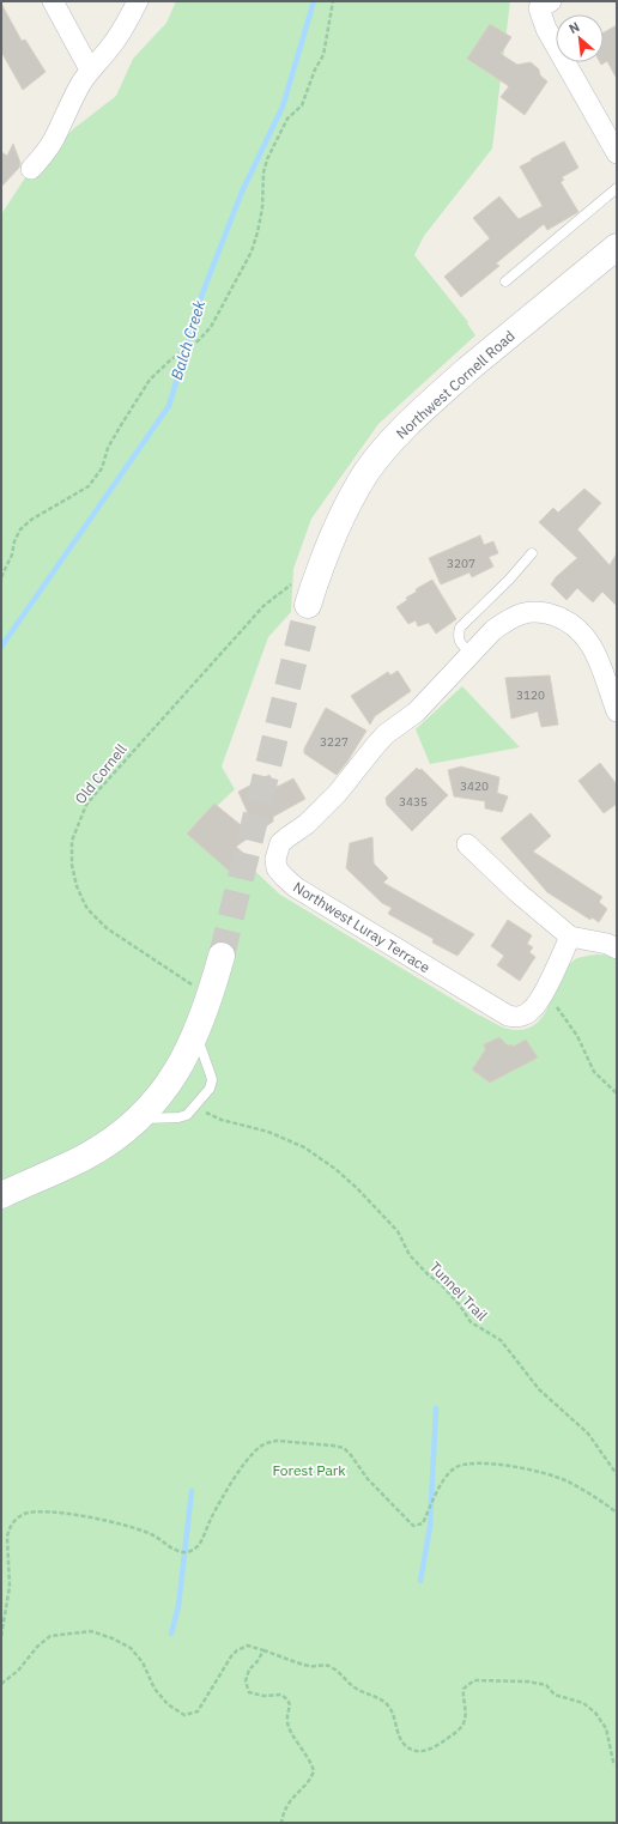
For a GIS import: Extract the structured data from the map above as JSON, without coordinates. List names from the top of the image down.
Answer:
{
  "streets": {
    "main road": ["Northwest Cornell Road"],
    "street": ["Northwest Luray Terrace"],
    "path": ["Old Cornell", "Tunnel Trail"]
  },
  "crossings": [
    ["Northwest Cornell Road", "Old Cornell"]
  ],
  "water": ["Balch Creek"],
  "parks": ["Forest Park"],
  "house_numbers": [
    "3207",
    "3120",
    "3227",
    "3420",
    "3435"
  ],
  "north": "top left"
}
